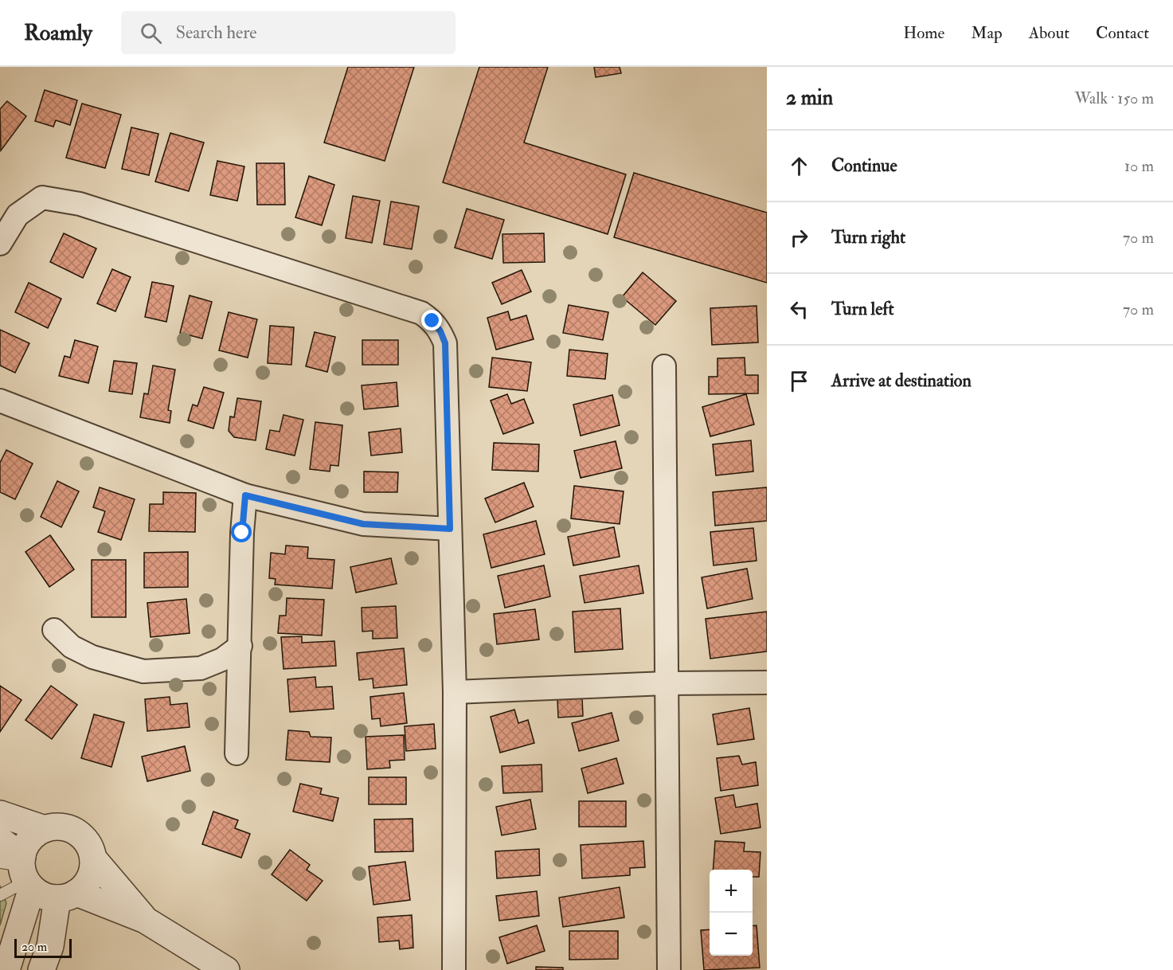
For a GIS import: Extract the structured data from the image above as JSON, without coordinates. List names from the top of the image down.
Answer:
{
  "scale_bar": "20 m",
  "page": {
    "header": "Roamly",
    "search": "Search here",
    "nav": [
      "Home",
      "Map",
      "About",
      "Contact"
    ],
    "heading": ["2 min", "Walk · 150 m"],
    "list": [
      ["Continue", "10 m"],
      ["Turn right", "70 m"],
      ["Turn left", "70 m"],
      "Arrive at destination"
    ],
    "map_buttons": ["+", "−"],
    "scale": "20 m"
  }
}
